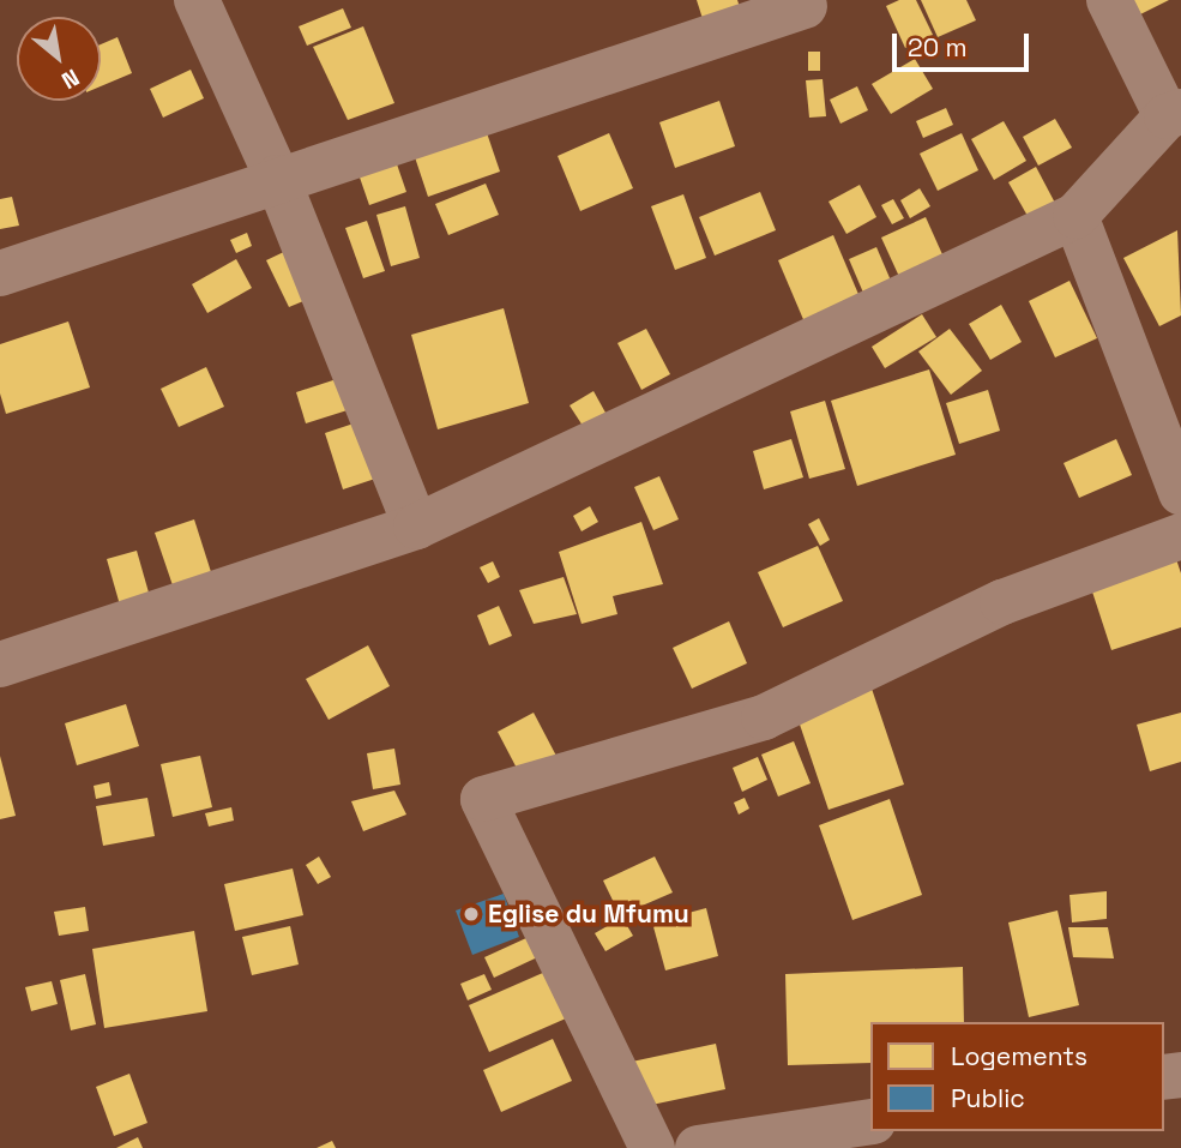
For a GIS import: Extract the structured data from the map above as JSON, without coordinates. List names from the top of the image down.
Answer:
{
  "places": ["Eglise du Mfumu"],
  "legend": ["Logements", "Public"],
  "scale_bar": "20 m",
  "north": "bottom right"
}
